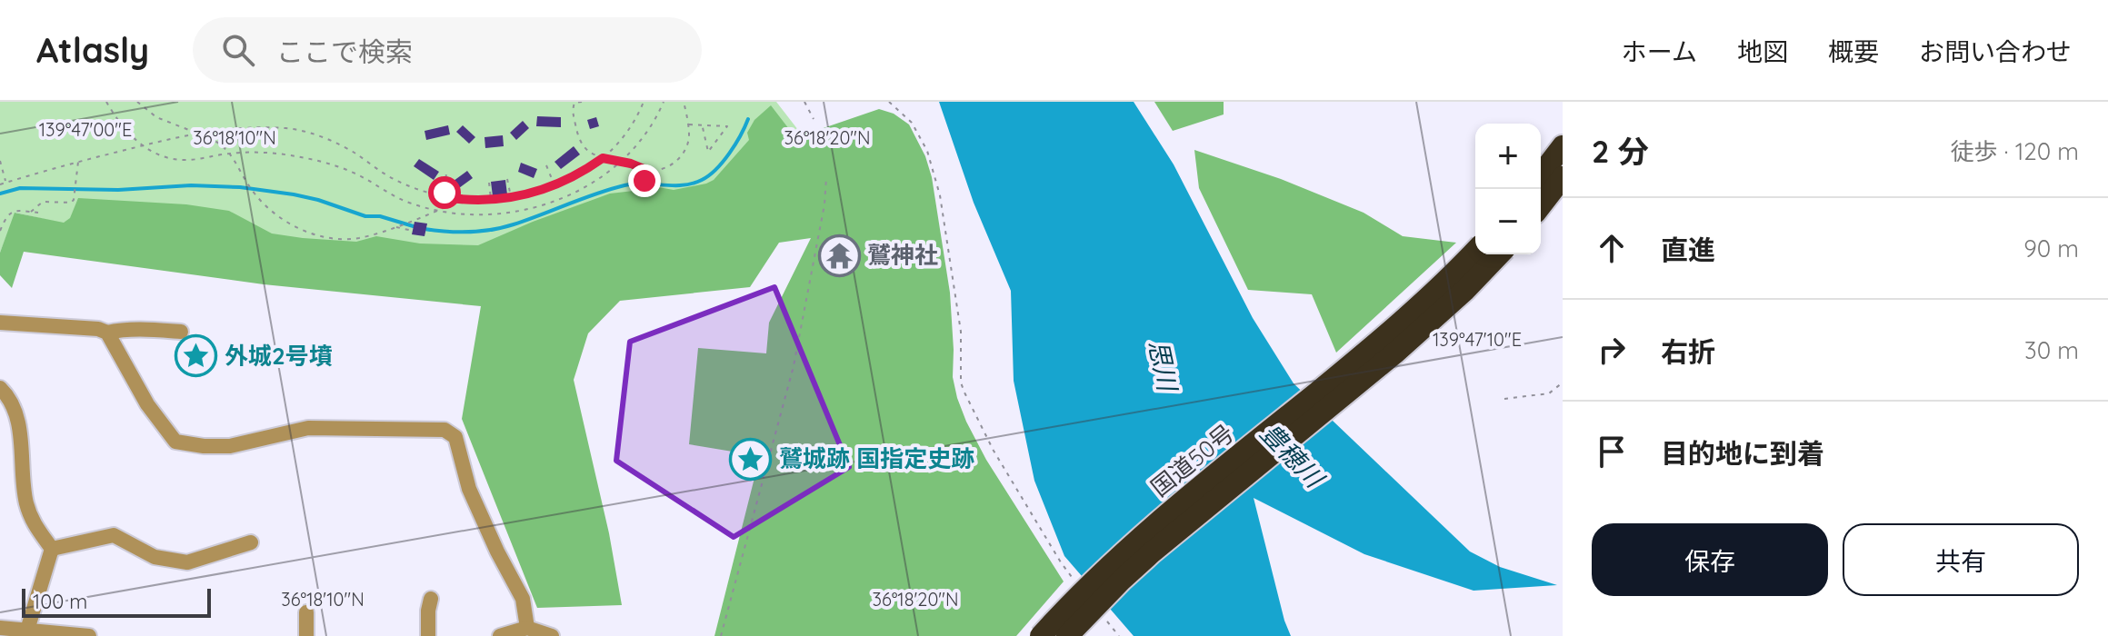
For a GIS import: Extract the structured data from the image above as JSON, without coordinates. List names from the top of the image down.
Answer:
{
  "streets": {
    "highway": ["国道50号"]
  },
  "water": ["思川", "豊穂川"],
  "places": {
    "temple": ["鷲神社"],
    "place": ["外城2号墳", "鷲城跡 国指定史跡"]
  },
  "scale_bar": "100 m",
  "page": {
    "header": "Atlasly",
    "search": "ここで検索",
    "nav": [
      "ホーム",
      "地図",
      "概要",
      "お問い合わせ"
    ],
    "heading": ["2 分", "徒歩 · 120 m"],
    "map_buttons": ["+", "−"],
    "list": [
      ["直進", "90 m"],
      ["右折", "30 m"],
      "目的地に到着"
    ],
    "buttons": ["保存", "共有"],
    "scale": "100 m"
  },
  "coordinates": [
    "139°47'00\"E",
    "36°18'10\"N",
    "36°18'20\"N",
    "139°47'10\"E"
  ]
}
